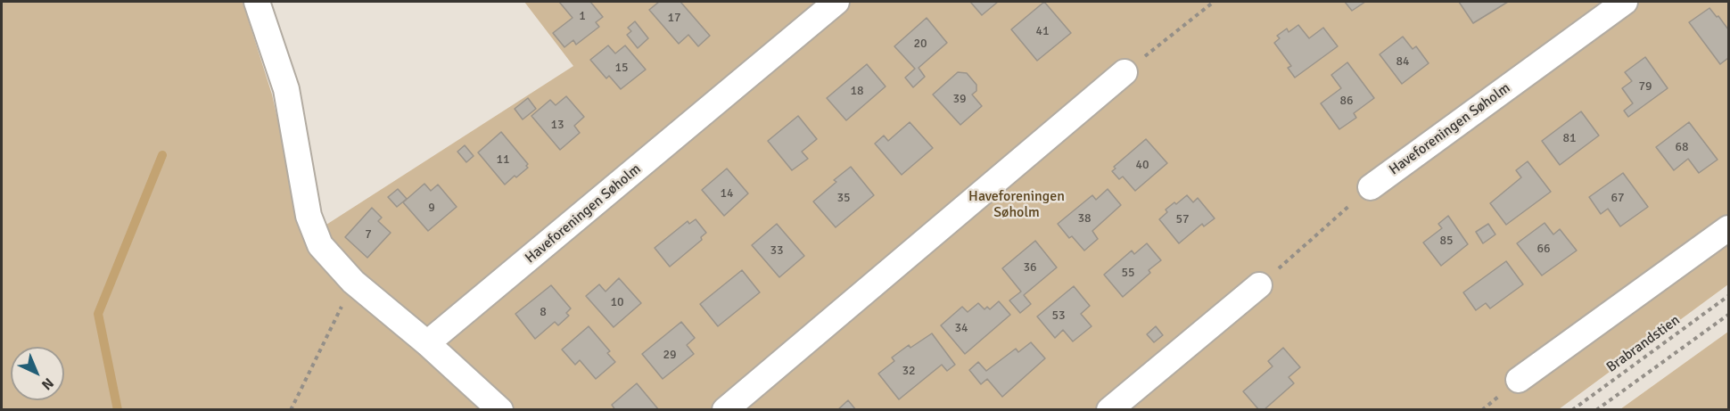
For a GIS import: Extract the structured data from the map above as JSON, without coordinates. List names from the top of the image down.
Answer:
{
  "streets": {
    "street": ["Haveforeningen Søholm"],
    "path": ["Brabrandstien"]
  },
  "parks": ["Haveforeningen Søholm"],
  "house_numbers": [
    "1",
    "17",
    "41",
    "20",
    "84",
    "15",
    "79",
    "18",
    "39",
    "86",
    "13",
    "81",
    "68",
    "11",
    "40",
    "14",
    "35",
    "67",
    "9",
    "38",
    "57",
    "7",
    "85",
    "66",
    "33",
    "36",
    "55",
    "10",
    "8",
    "53",
    "34",
    "29",
    "32"
  ],
  "north": "bottom right"
}
